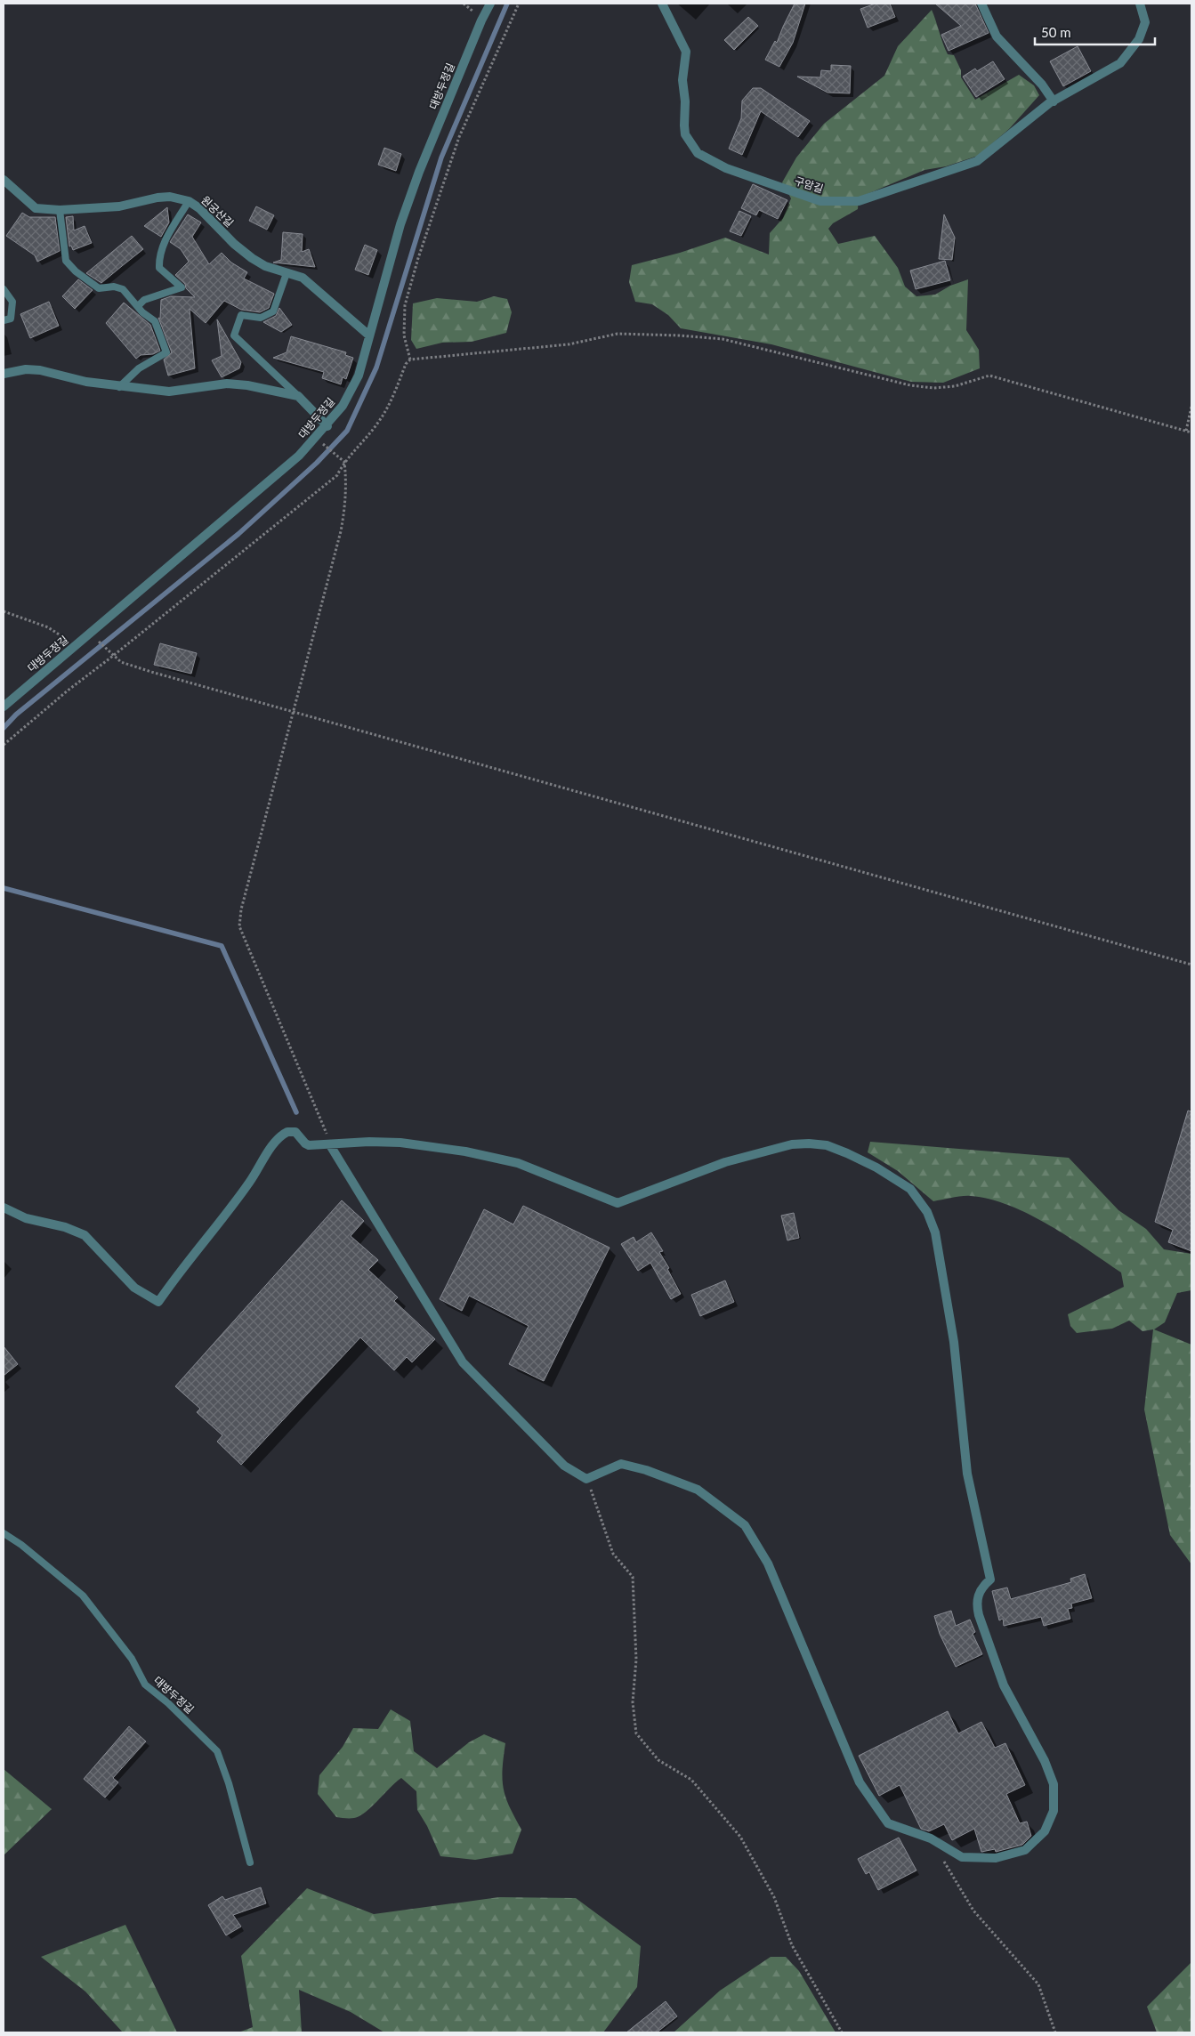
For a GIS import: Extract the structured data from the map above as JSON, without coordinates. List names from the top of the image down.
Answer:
{
  "streets": {
    "street": ["대방두정길", "구암길", "원궁산길"]
  },
  "crossings": [
    ["대방두정길", "원궁산길"]
  ],
  "scale_bar": "50 m"
}
